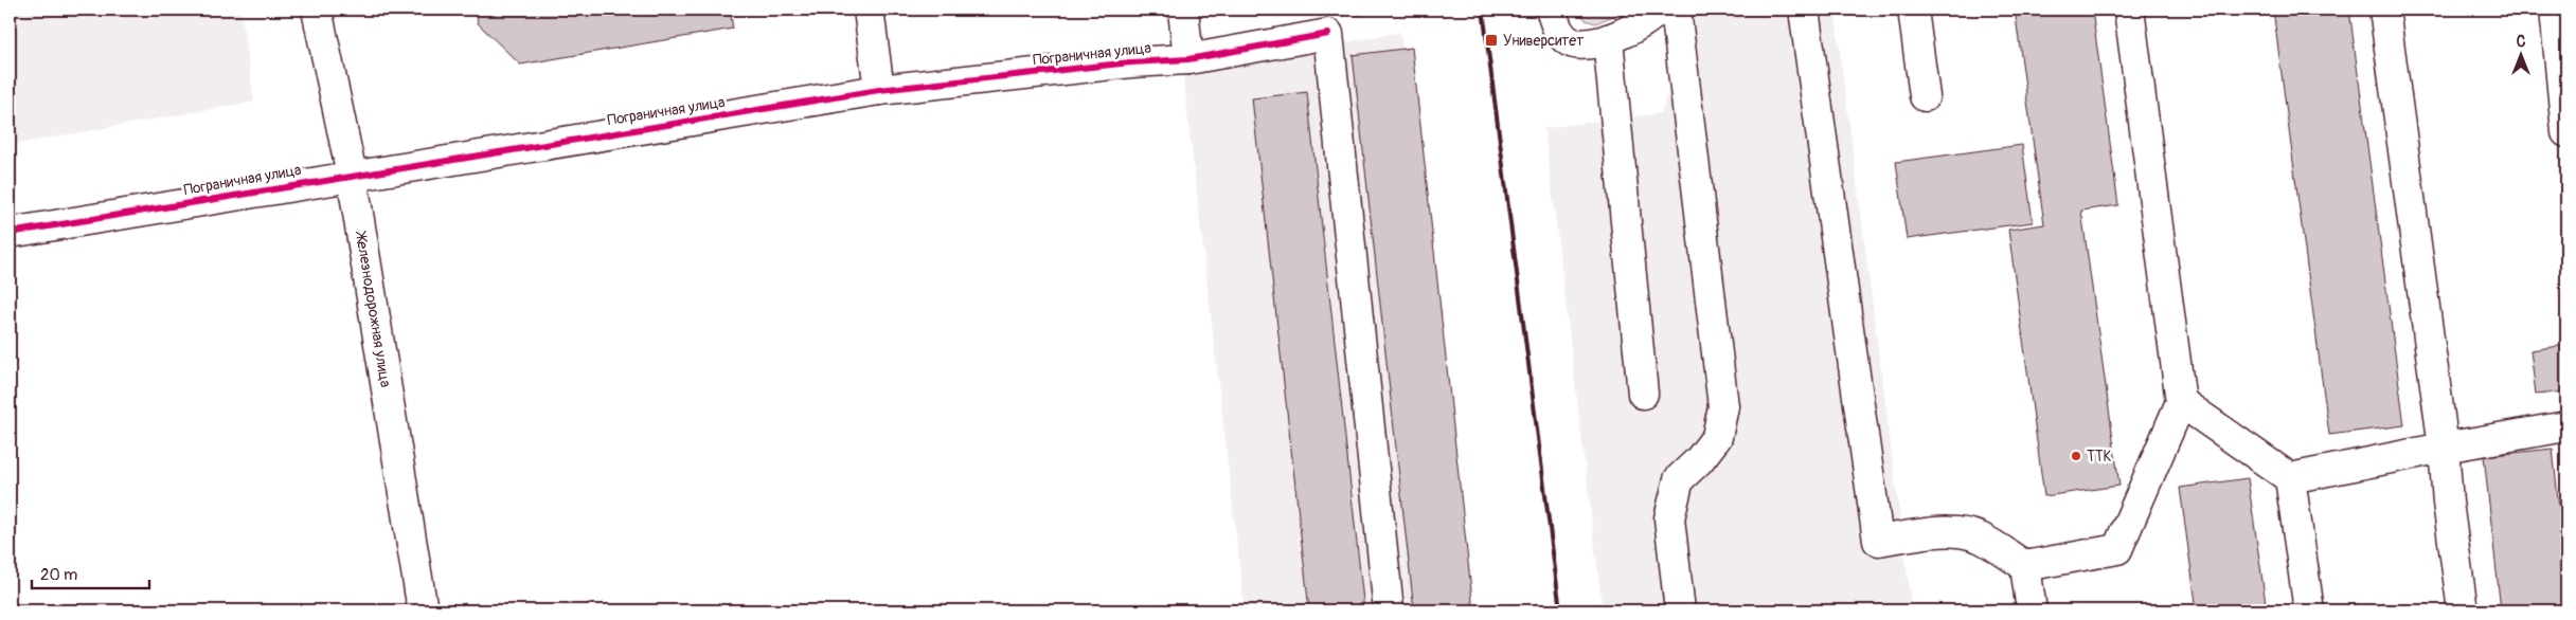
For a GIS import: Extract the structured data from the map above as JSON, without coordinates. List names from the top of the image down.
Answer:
{
  "streets": {
    "street": ["Пограничная улица", "Железнодорожная улица"]
  },
  "crossings": [
    ["Пограничная улица", "Железнодорожная улица"]
  ],
  "places": {
    "transit": ["Университет"],
    "other": ["ТТК"]
  },
  "scale_bar": "20 m",
  "north": "top"
}
